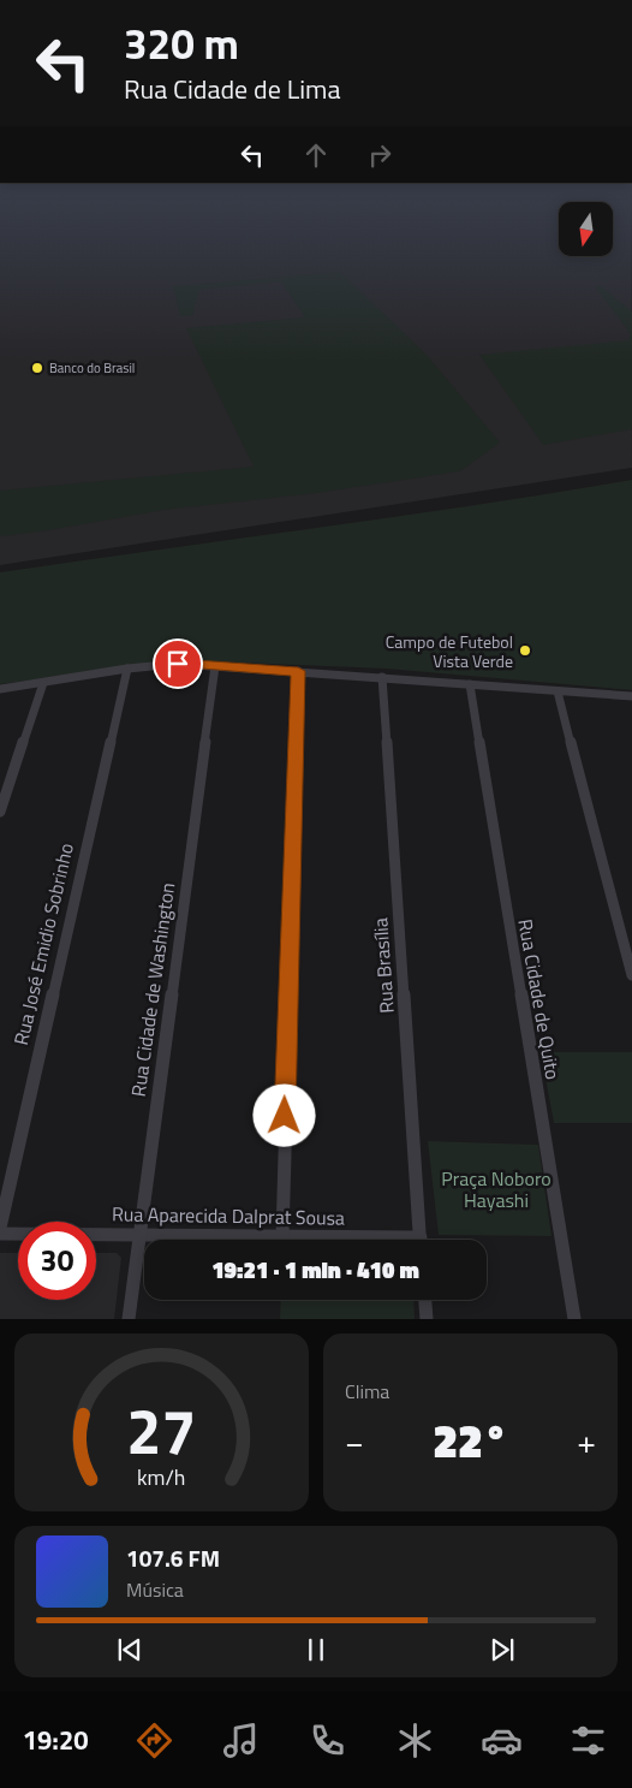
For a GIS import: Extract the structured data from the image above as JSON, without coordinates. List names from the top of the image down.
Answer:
{
  "streets": {
    "street": [
      "Rua José Emidio Sobrinho",
      "Rua Brasília",
      "Rua Cidade de Washington",
      "Rua Cidade de Quito",
      "Rua Aparecida Dalprat Sousa"
    ]
  },
  "crossings": [
    ["Rua Cidade de Washington", "Rua Aparecida Dalprat Sousa"]
  ],
  "parks": ["Praça Noboro Hayashi"],
  "places": ["Banco do Brasil", "Campo de Futebol Vista Verde"],
  "north": "bottom",
  "page": {
    "turn": ["320 m", "Rua Cidade de Lima"],
    "limit": "30",
    "trip": "19:21 · 1 min · 410 m",
    "tile": "Clima",
    "heat": ["−", "22°", "+"],
    "song": ["107.6 FM", "Música"],
    "tabs": "19:20",
    "gauge": ["27", "km/h"]
  }
}
